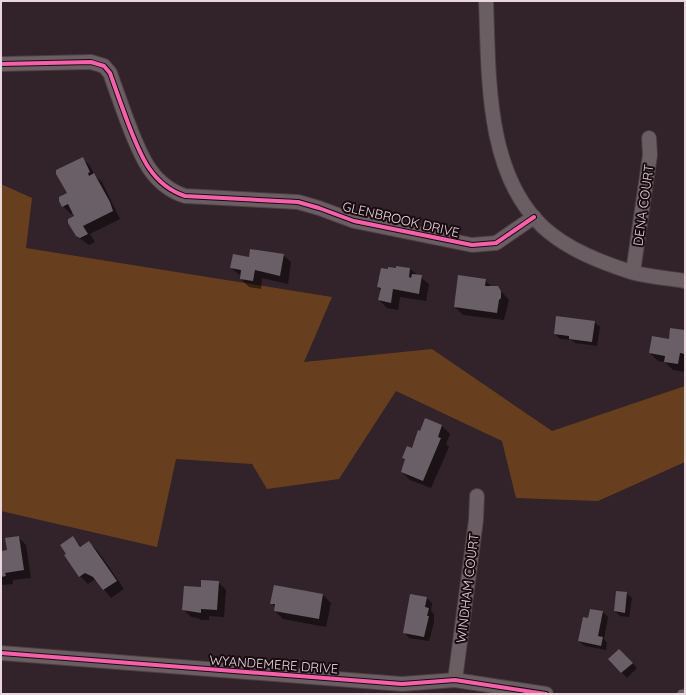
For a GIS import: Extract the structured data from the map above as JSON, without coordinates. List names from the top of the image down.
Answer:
{
  "streets": {
    "street": [
      "DENA COURT",
      "GLENBROOK DRIVE",
      "WINDHAM COURT",
      "WYANDEMERE DRIVE"
    ]
  },
  "crossings": [
    ["WINDHAM COURT", "WYANDEMERE DRIVE"]
  ]
}
